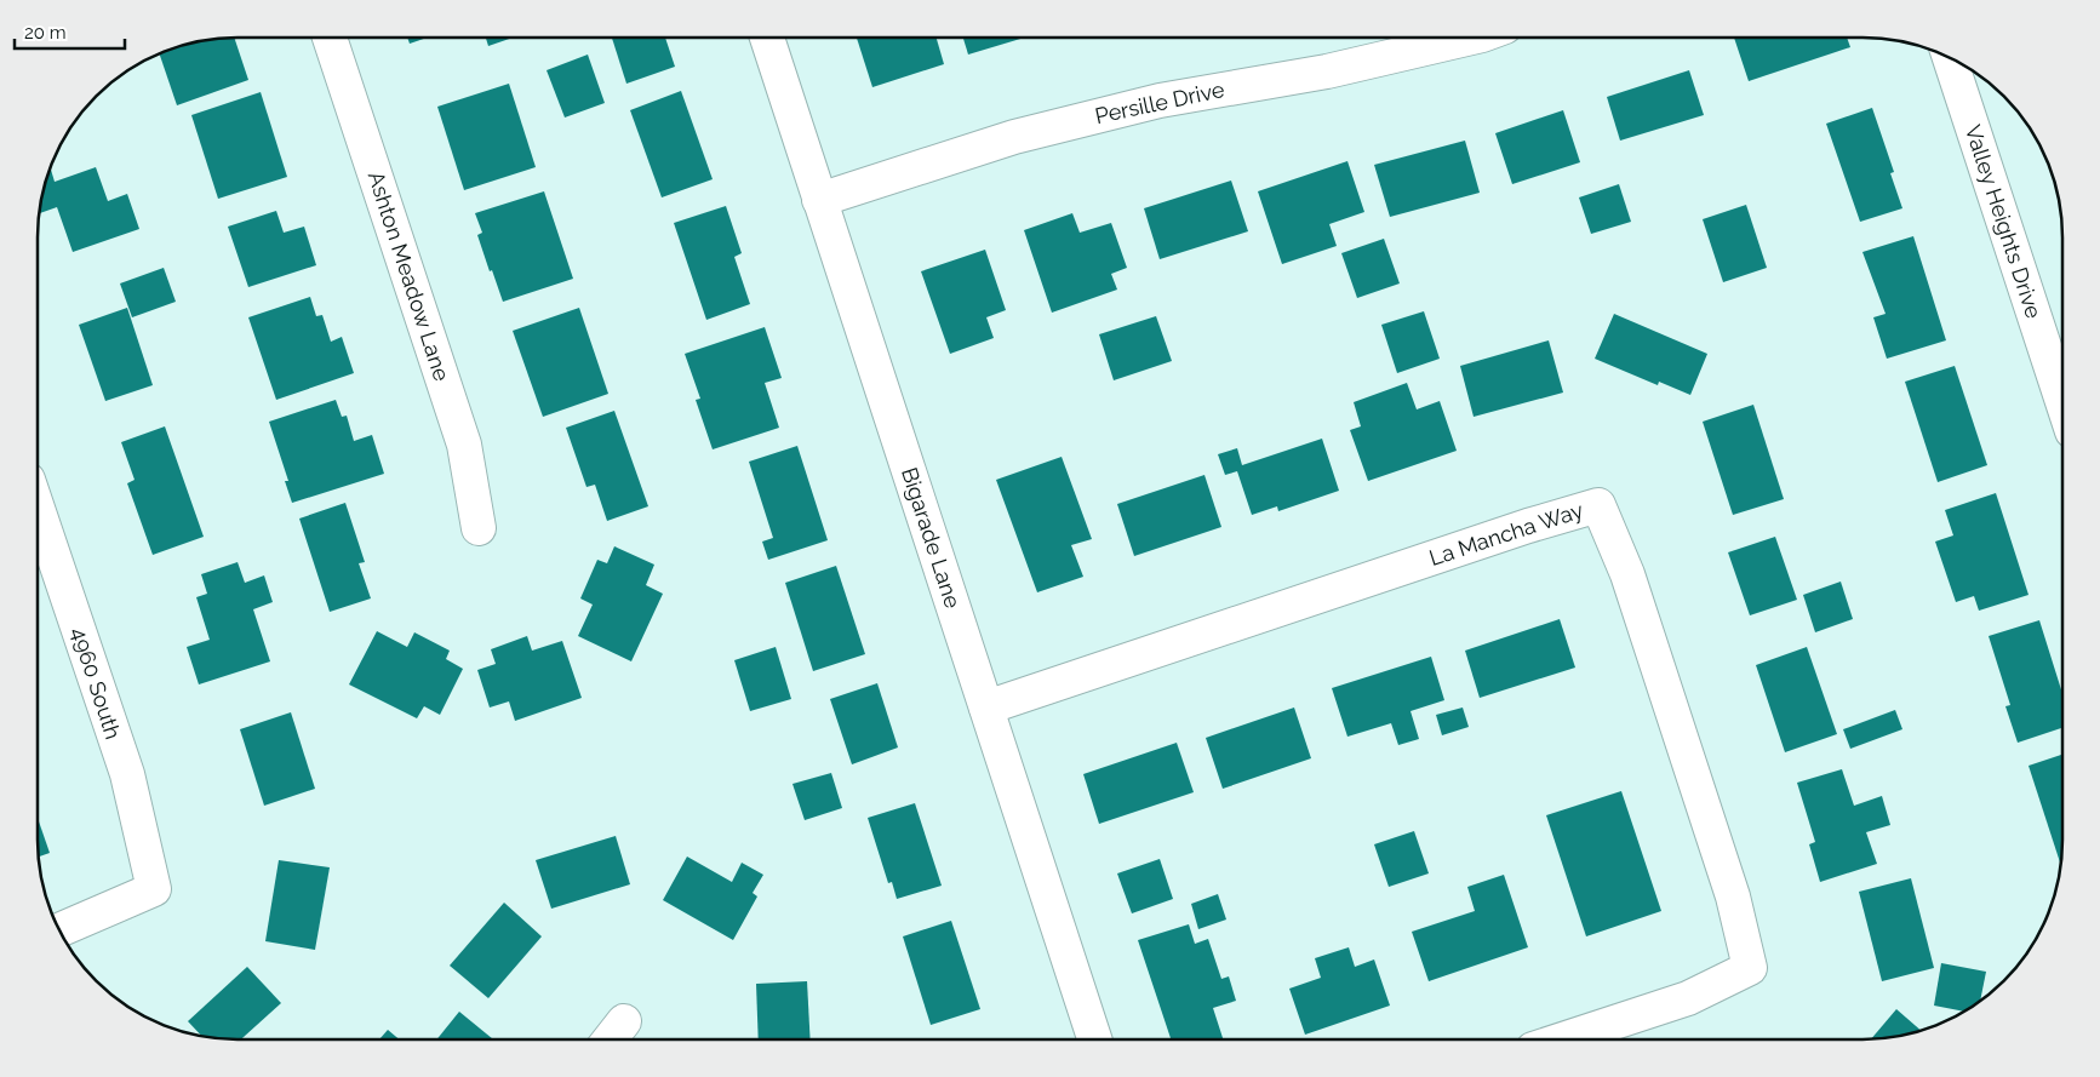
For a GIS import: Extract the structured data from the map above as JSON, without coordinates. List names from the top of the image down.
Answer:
{
  "streets": {
    "street": [
      "Persille Drive",
      "Valley Heights Drive",
      "Ashton Meadow Lane",
      "La Mancha Way",
      "Bigarade Lane",
      "4960 South"
    ]
  },
  "crossings": [
    ["Persille Drive", "Bigarade Lane"],
    ["La Mancha Way", "Bigarade Lane"]
  ],
  "scale_bar": "20 m"
}
